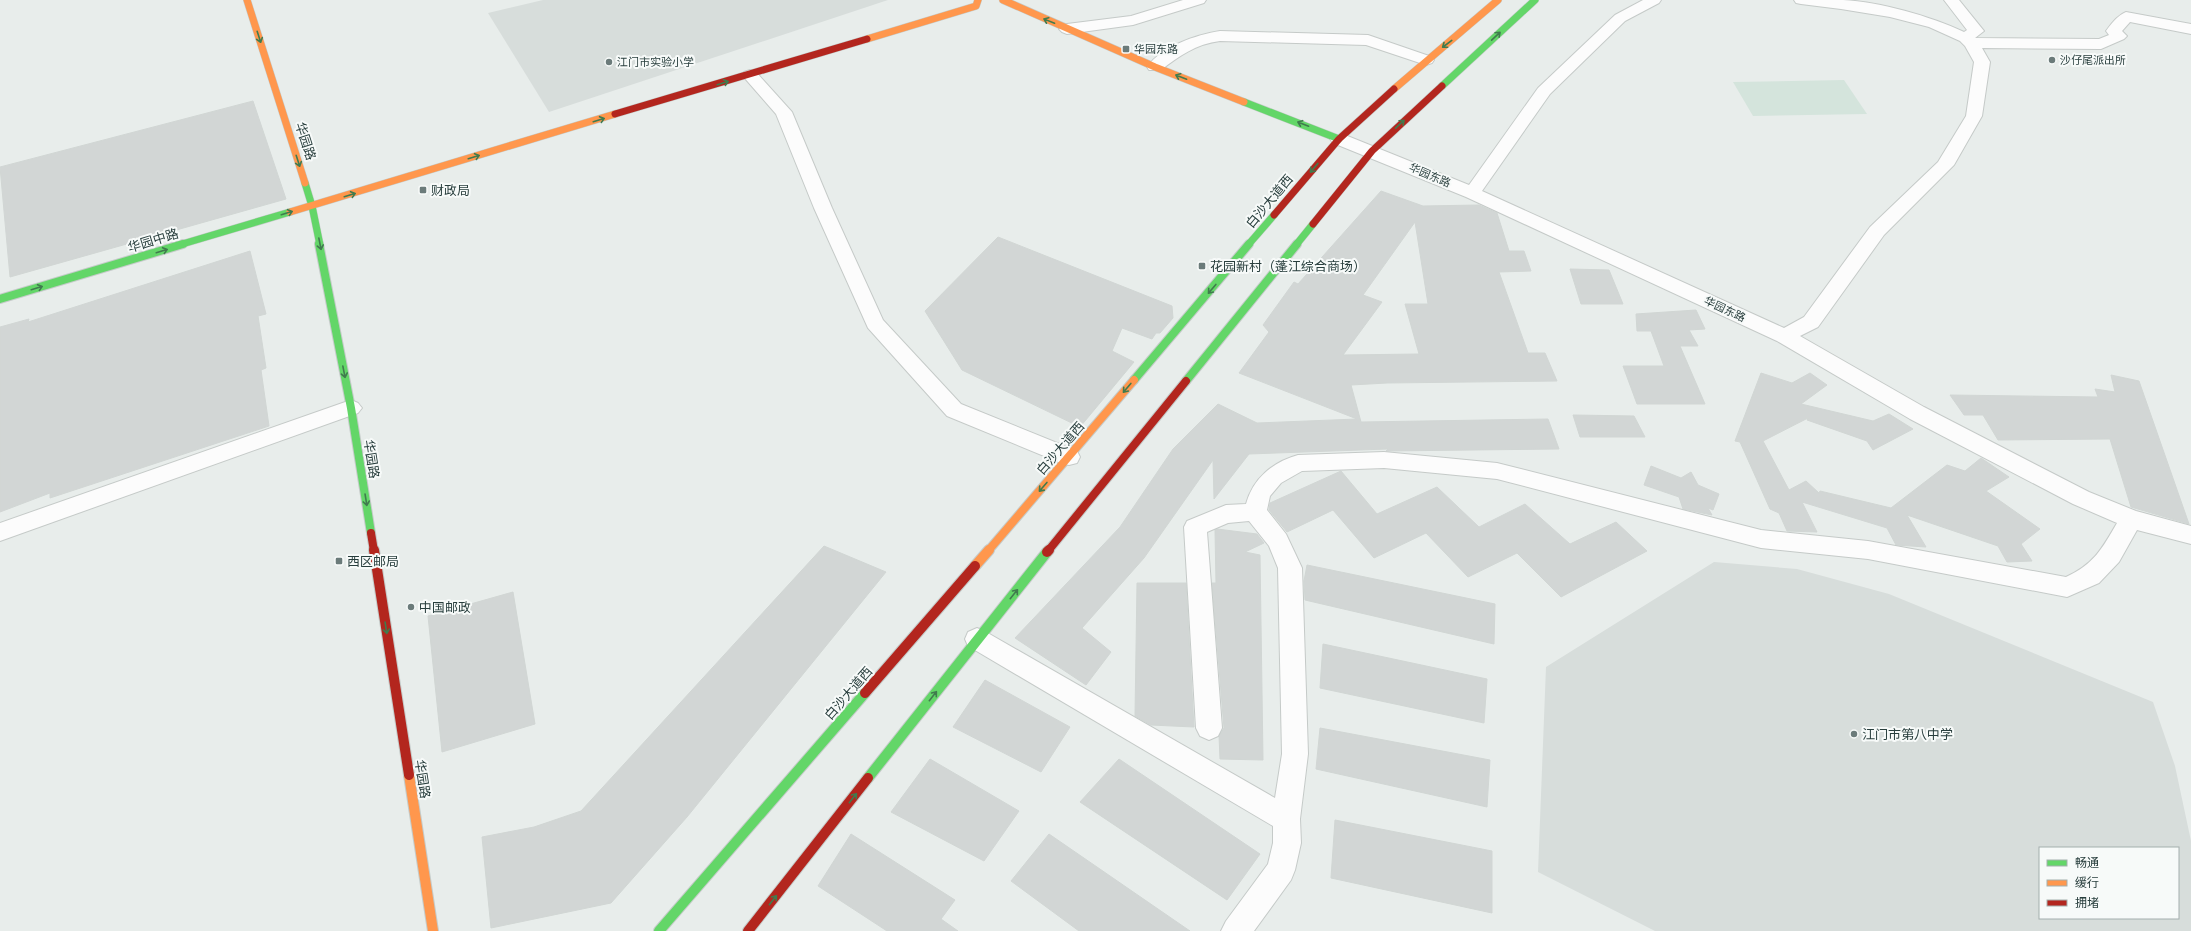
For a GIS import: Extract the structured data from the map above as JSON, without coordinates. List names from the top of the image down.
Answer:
{
  "streets": {
    "street": [
      "华园路",
      "华园东路",
      "白沙大道西",
      "华园中路"
    ]
  },
  "crossings": [
    ["华园路", "华园中路"],
    ["华园东路", "白沙大道西"]
  ],
  "one_way": ["华园路", "华园中路"],
  "places": {
    "transit": [
      "华园东路",
      "财政局",
      "花园新村（蓬江综合商场）",
      "西区邮局"
    ],
    "other": [
      "沙仔尾派出所",
      "江门市实验小学",
      "中国邮政",
      "江门市第八中学"
    ]
  },
  "legend": ["畅通", "缓行", "拥堵"]
}
